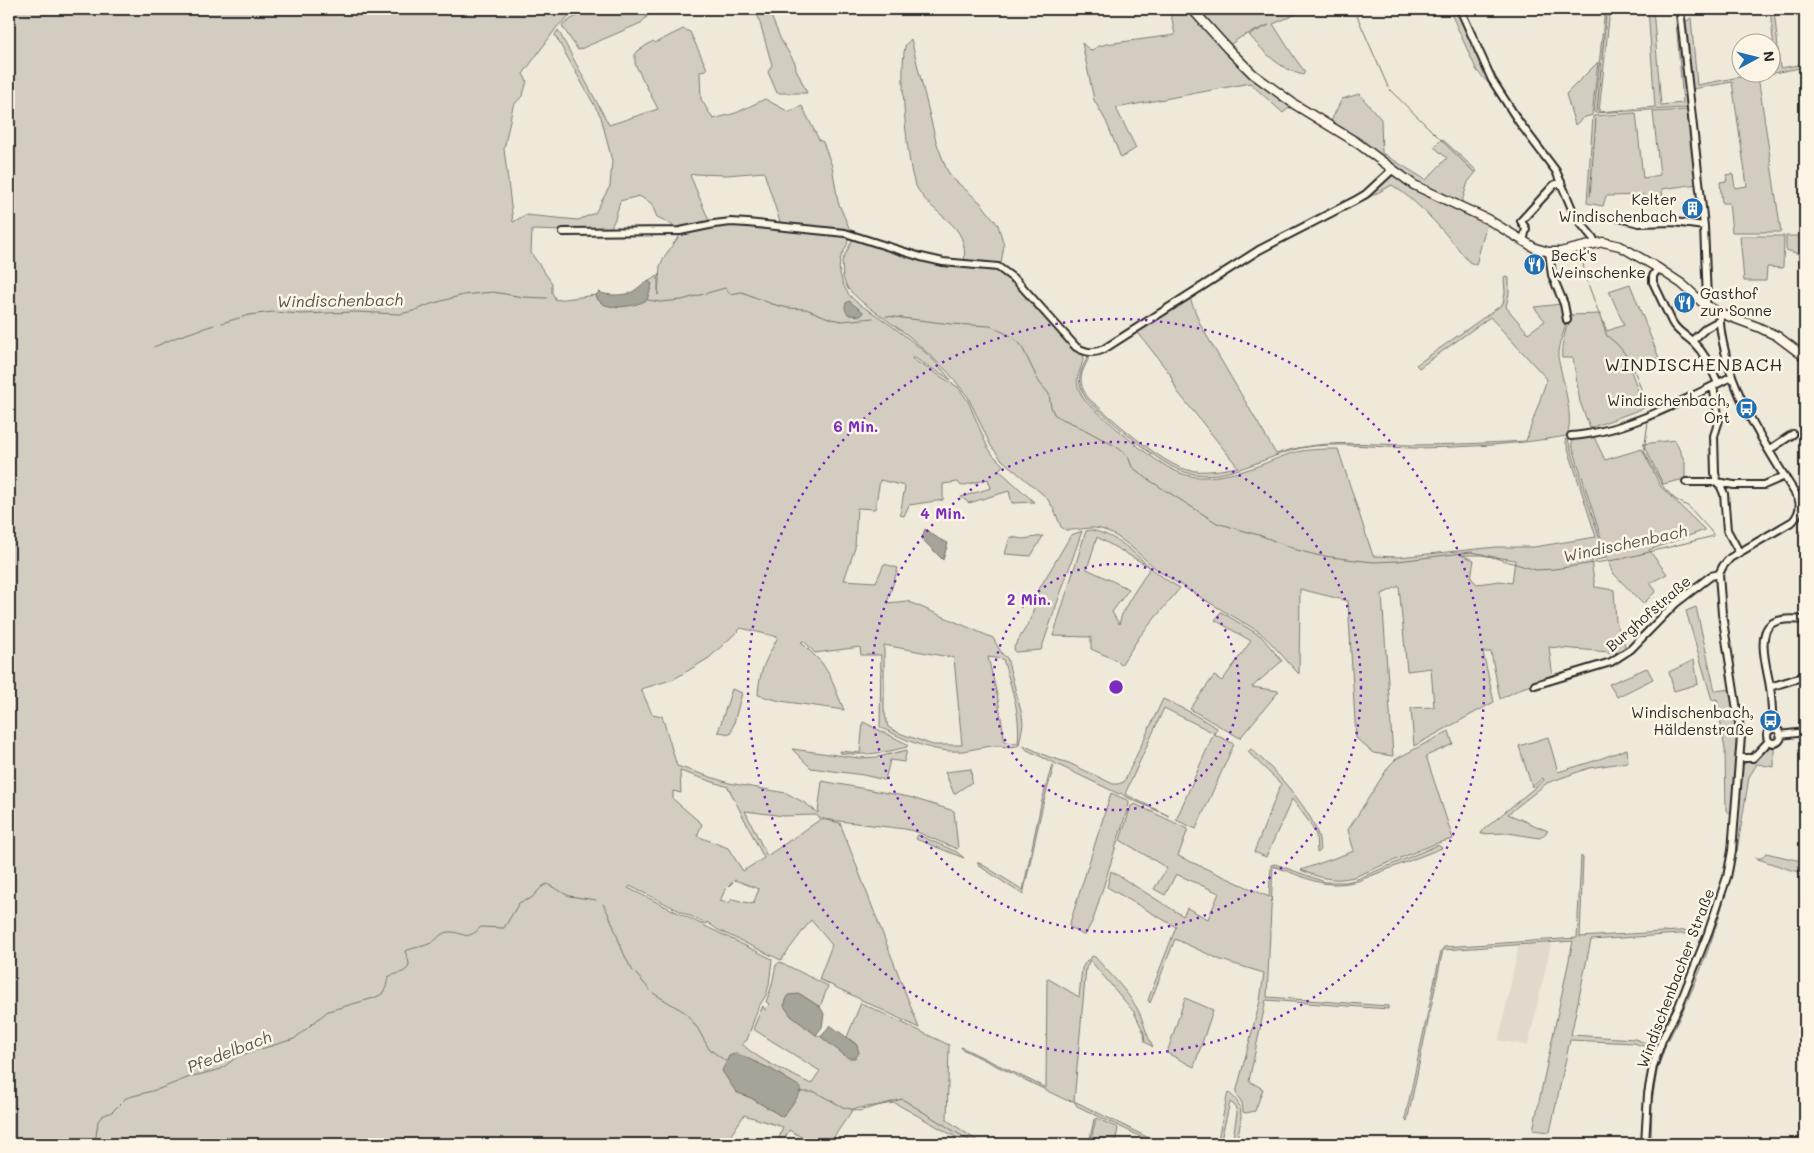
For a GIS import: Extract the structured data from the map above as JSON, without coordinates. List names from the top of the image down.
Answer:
{
  "streets": {
    "street": ["Burghofstraße", "Windischenbacher Straße"]
  },
  "crossings": [
    ["Burghofstraße", "Windischenbacher Straße"]
  ],
  "districts": ["WINDISCHENBACH"],
  "water": ["Windischenbach", "Pfedelbach"],
  "places": {
    "building": ["Kelter Windischenbach"],
    "restaurant": ["Beck's Weinschenke", "Gasthof zur Sonne"],
    "bus stop": ["Windischenbach, Ort", "Windischenbach, Häldenstraße"]
  },
  "north": "right",
  "rings": ["6 Min.", "4 Min.", "2 Min."]
}
